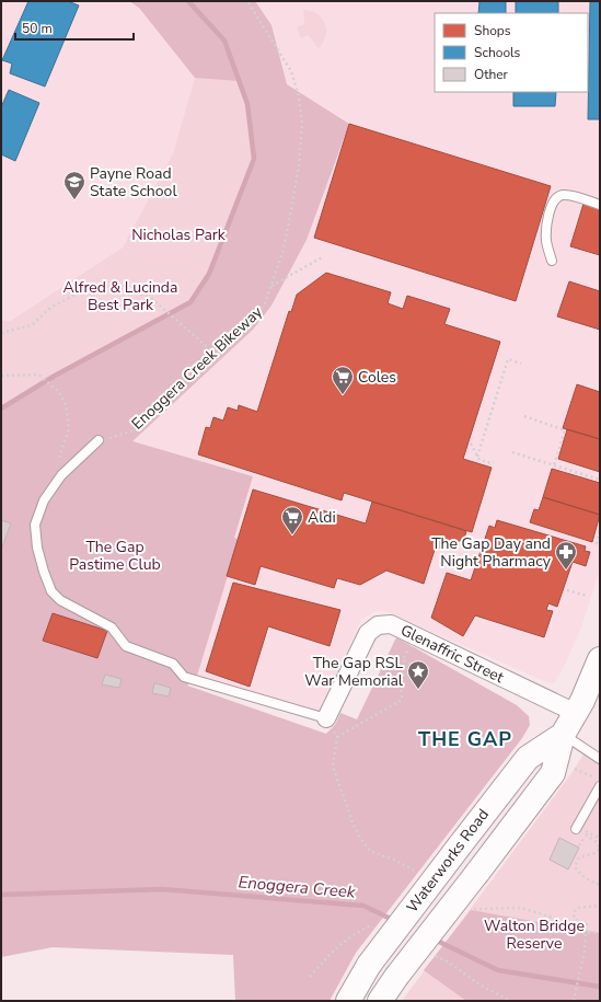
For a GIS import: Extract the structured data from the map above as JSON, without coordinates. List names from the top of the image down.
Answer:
{
  "streets": {
    "main road": ["Waterworks Road"],
    "street": ["Glenaffric Street"],
    "path": ["Enoggera Creek Bikeway"]
  },
  "crossings": [
    ["Glenaffric Street", "Waterworks Road"]
  ],
  "districts": ["THE GAP"],
  "water": ["Enoggera Creek"],
  "parks": [
    "Nicholas Park",
    "Alfred & Lucinda Best Park",
    "The Gap Pastime Club",
    "Walton Bridge Reserve"
  ],
  "places": {
    "school or university": ["Payne Road State School"],
    "supermarket": ["Coles", "Aldi"],
    "pharmacy": ["The Gap Day and Night Pharmacy"],
    "place": ["The Gap RSL War Memorial"]
  },
  "legend": ["Shops", "Schools", "Other"],
  "scale_bar": "50 m"
}
